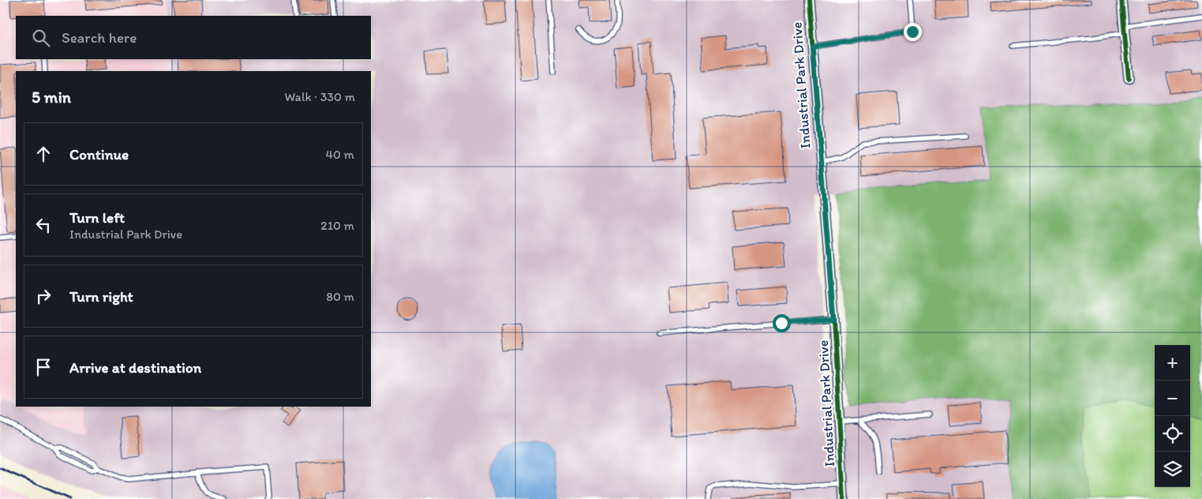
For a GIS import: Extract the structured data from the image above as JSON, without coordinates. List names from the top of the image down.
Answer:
{
  "streets": {
    "street": ["Industrial Park Drive"]
  },
  "page": {
    "search": "Search here",
    "heading": ["5 min", "Walk · 330 m"],
    "list": [
      ["Continue", "40 m"],
      ["Turn left", "Industrial Park Drive", "210 m"],
      ["Turn right", "80 m"],
      "Arrive at destination"
    ],
    "map_buttons": ["+", "−"]
  }
}
